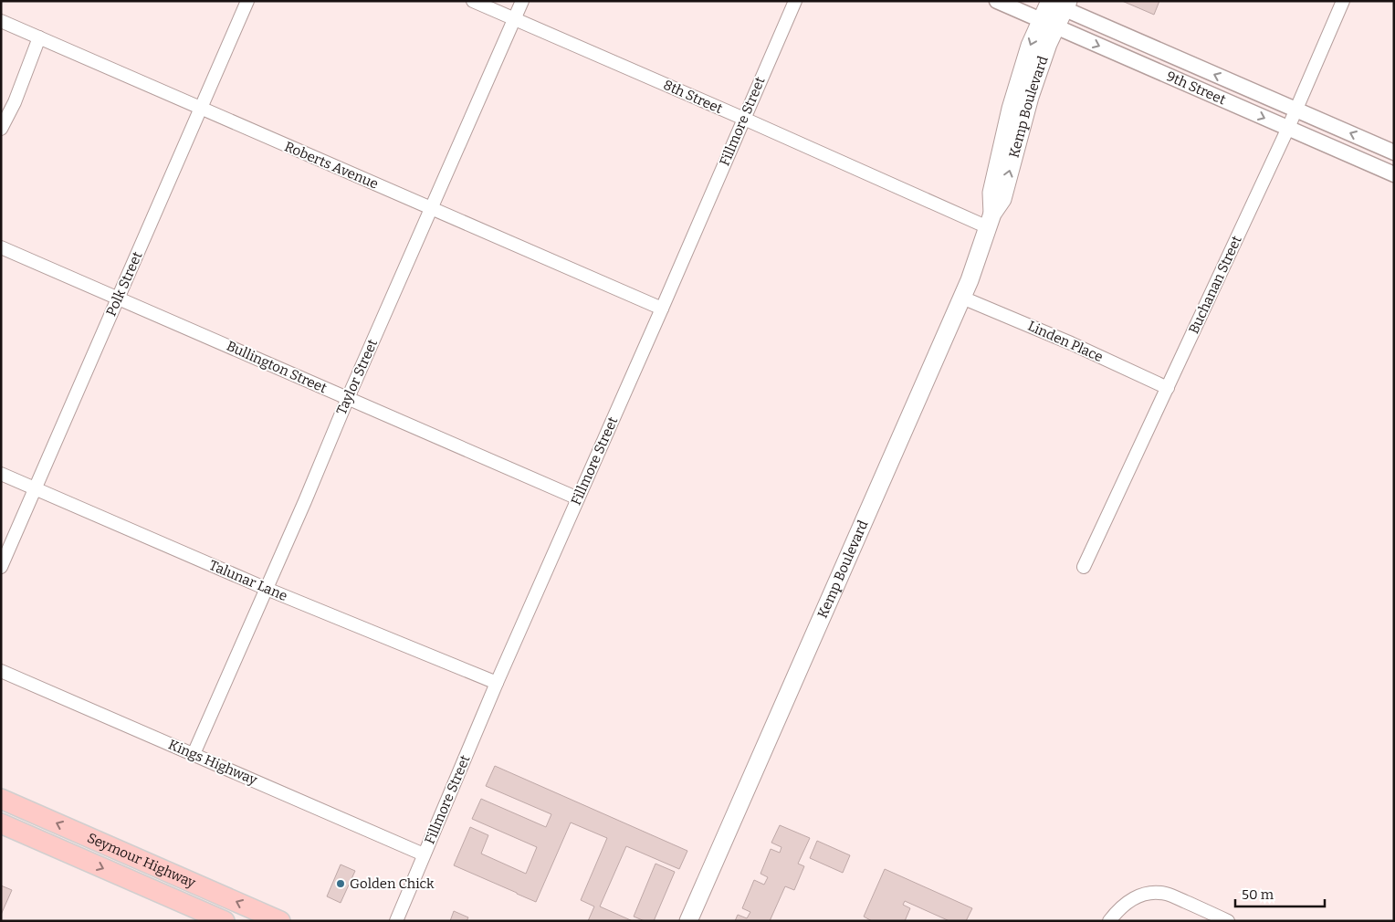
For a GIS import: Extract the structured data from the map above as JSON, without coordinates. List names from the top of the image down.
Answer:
{
  "streets": {
    "main road": ["Kemp Boulevard", "Seymour Highway"],
    "street": [
      "9th Street",
      "8th Street",
      "Fillmore Street",
      "Roberts Avenue",
      "Polk Street",
      "Buchanan Street",
      "Linden Place",
      "Bullington Street",
      "Taylor Street",
      "Talunar Lane",
      "Kings Highway"
    ]
  },
  "crossings": [
    ["9th Street", "Kemp Boulevard"],
    ["9th Street", "Buchanan Street"],
    ["8th Street", "Kemp Boulevard"],
    ["8th Street", "Fillmore Street"],
    ["8th Street", "Taylor Street"],
    ["Kemp Boulevard", "Linden Place"],
    ["Fillmore Street", "Roberts Avenue"],
    ["Fillmore Street", "Bullington Street"],
    ["Fillmore Street", "Talunar Lane"],
    ["Fillmore Street", "Kings Highway"],
    ["Roberts Avenue", "Polk Street"],
    ["Roberts Avenue", "Taylor Street"],
    ["Polk Street", "Bullington Street"],
    ["Polk Street", "Talunar Lane"],
    ["Buchanan Street", "Linden Place"],
    ["Bullington Street", "Taylor Street"],
    ["Taylor Street", "Talunar Lane"],
    ["Taylor Street", "Kings Highway"]
  ],
  "places": ["Golden Chick"],
  "scale_bar": "50 m"
}
